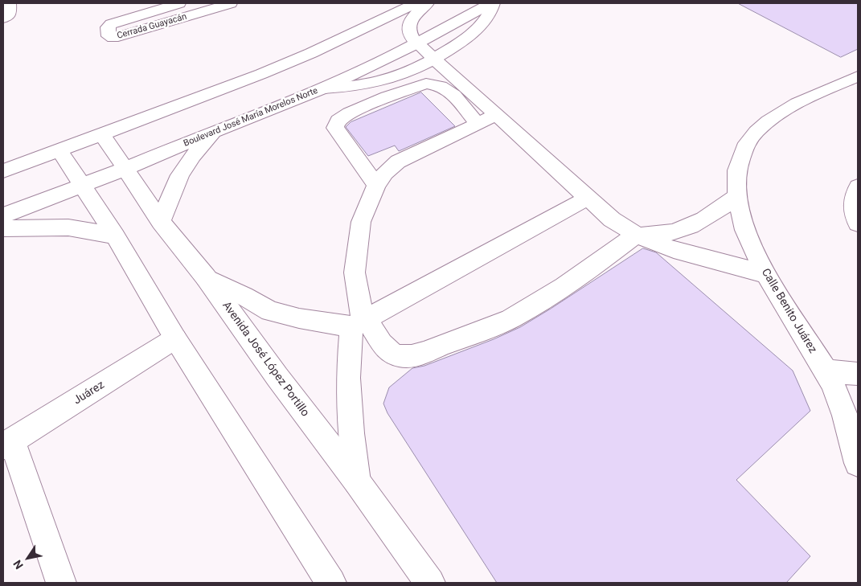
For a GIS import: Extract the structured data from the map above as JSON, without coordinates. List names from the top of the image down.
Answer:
{
  "streets": {
    "main road": [
      "Cerrada Guayacán",
      "Boulevard José María Morelos Norte",
      "Calle Benito Juárez",
      "Avenida José López Portillo",
      "Juárez"
    ]
  },
  "crossings": [
    ["Boulevard José María Morelos Norte", "Avenida José López Portillo"]
  ],
  "north": "bottom left"
}
